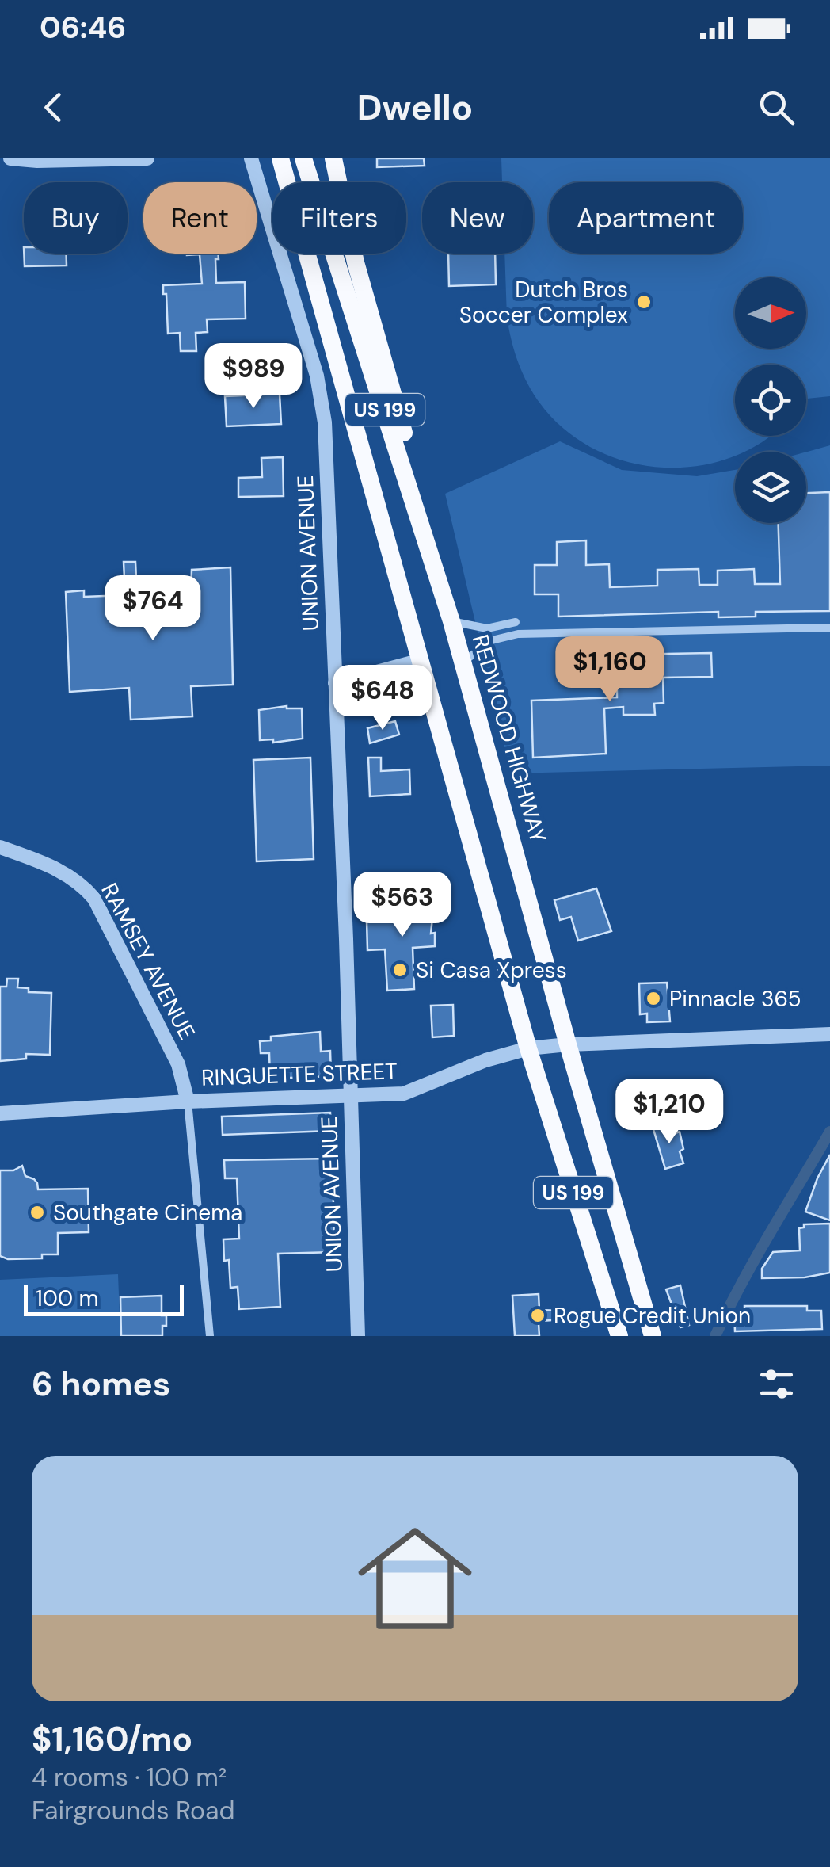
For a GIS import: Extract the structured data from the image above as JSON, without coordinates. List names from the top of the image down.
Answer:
{
  "streets": {
    "highway": ["US 199", "REDWOOD HIGHWAY"],
    "street": ["UNION AVENUE", "RAMSEY AVENUE", "RINGUETTE STREET"]
  },
  "crossings": [
    ["US 199", "RINGUETTE STREET"],
    ["UNION AVENUE", "RINGUETTE STREET"],
    ["REDWOOD HIGHWAY", "RINGUETTE STREET"],
    ["RAMSEY AVENUE", "RINGUETTE STREET"]
  ],
  "places": [
    "Dutch Bros Soccer Complex",
    "Si Casa Xpress",
    "Pinnacle 365",
    "Southgate Cinema",
    "Rogue Credit Union"
  ],
  "scale_bar": "100 m",
  "north": "right",
  "page": {
    "status": "06:46",
    "header": "Dwello",
    "chip": [
      "Buy",
      "Rent",
      "Filters",
      "New",
      "Apartment"
    ],
    "price": [
      "$989",
      "$764",
      "$1,160",
      "$648",
      "$563",
      "$1,210"
    ],
    "scale": "100 m",
    "heading": "6 homes",
    "list": [
      {
        "name": "$1,160/mo",
        "note": "4 rooms · 100 m² · Fairgrounds Road"
      }
    ]
  }
}
